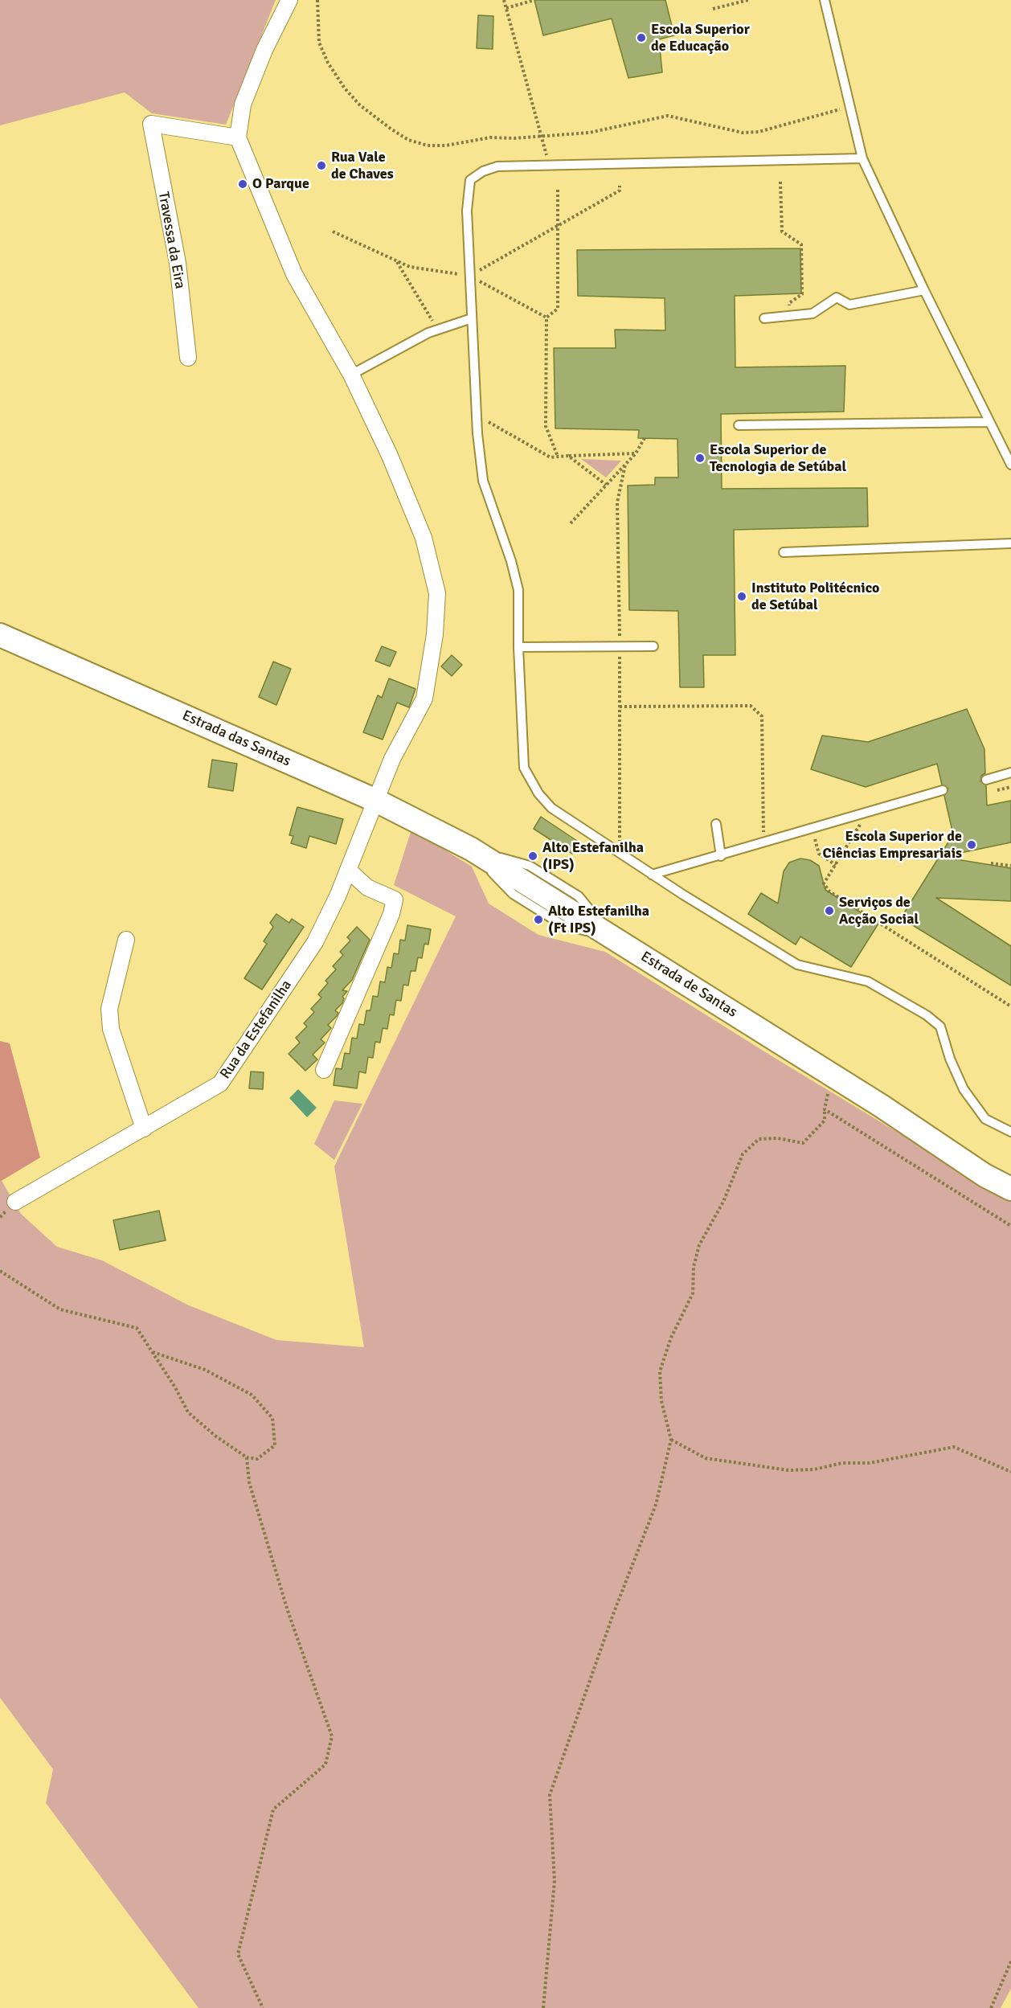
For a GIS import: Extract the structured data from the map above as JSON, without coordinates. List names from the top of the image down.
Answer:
{
  "streets": {
    "main road": ["Estrada das Santas", "Estrada de Santas"],
    "street": ["Travessa da Eira", "Rua da Estefanilha"]
  },
  "crossings": [
    ["Estrada das Santas", "Estrada de Santas"],
    ["Estrada das Santas", "Rua da Estefanilha"]
  ],
  "places": [
    "Escola Superior de Educação",
    "Rua Vale de Chaves",
    "O Parque",
    "Escola Superior de Tecnologia de Setúbal",
    "Instituto Politécnico de Setúbal",
    "Escola Superior de Ciências Empresariais",
    "Alto Estefanilha (IPS)",
    "Serviços de Acção Social",
    "Alto Estefanilha (Ft IPS)"
  ]
}
